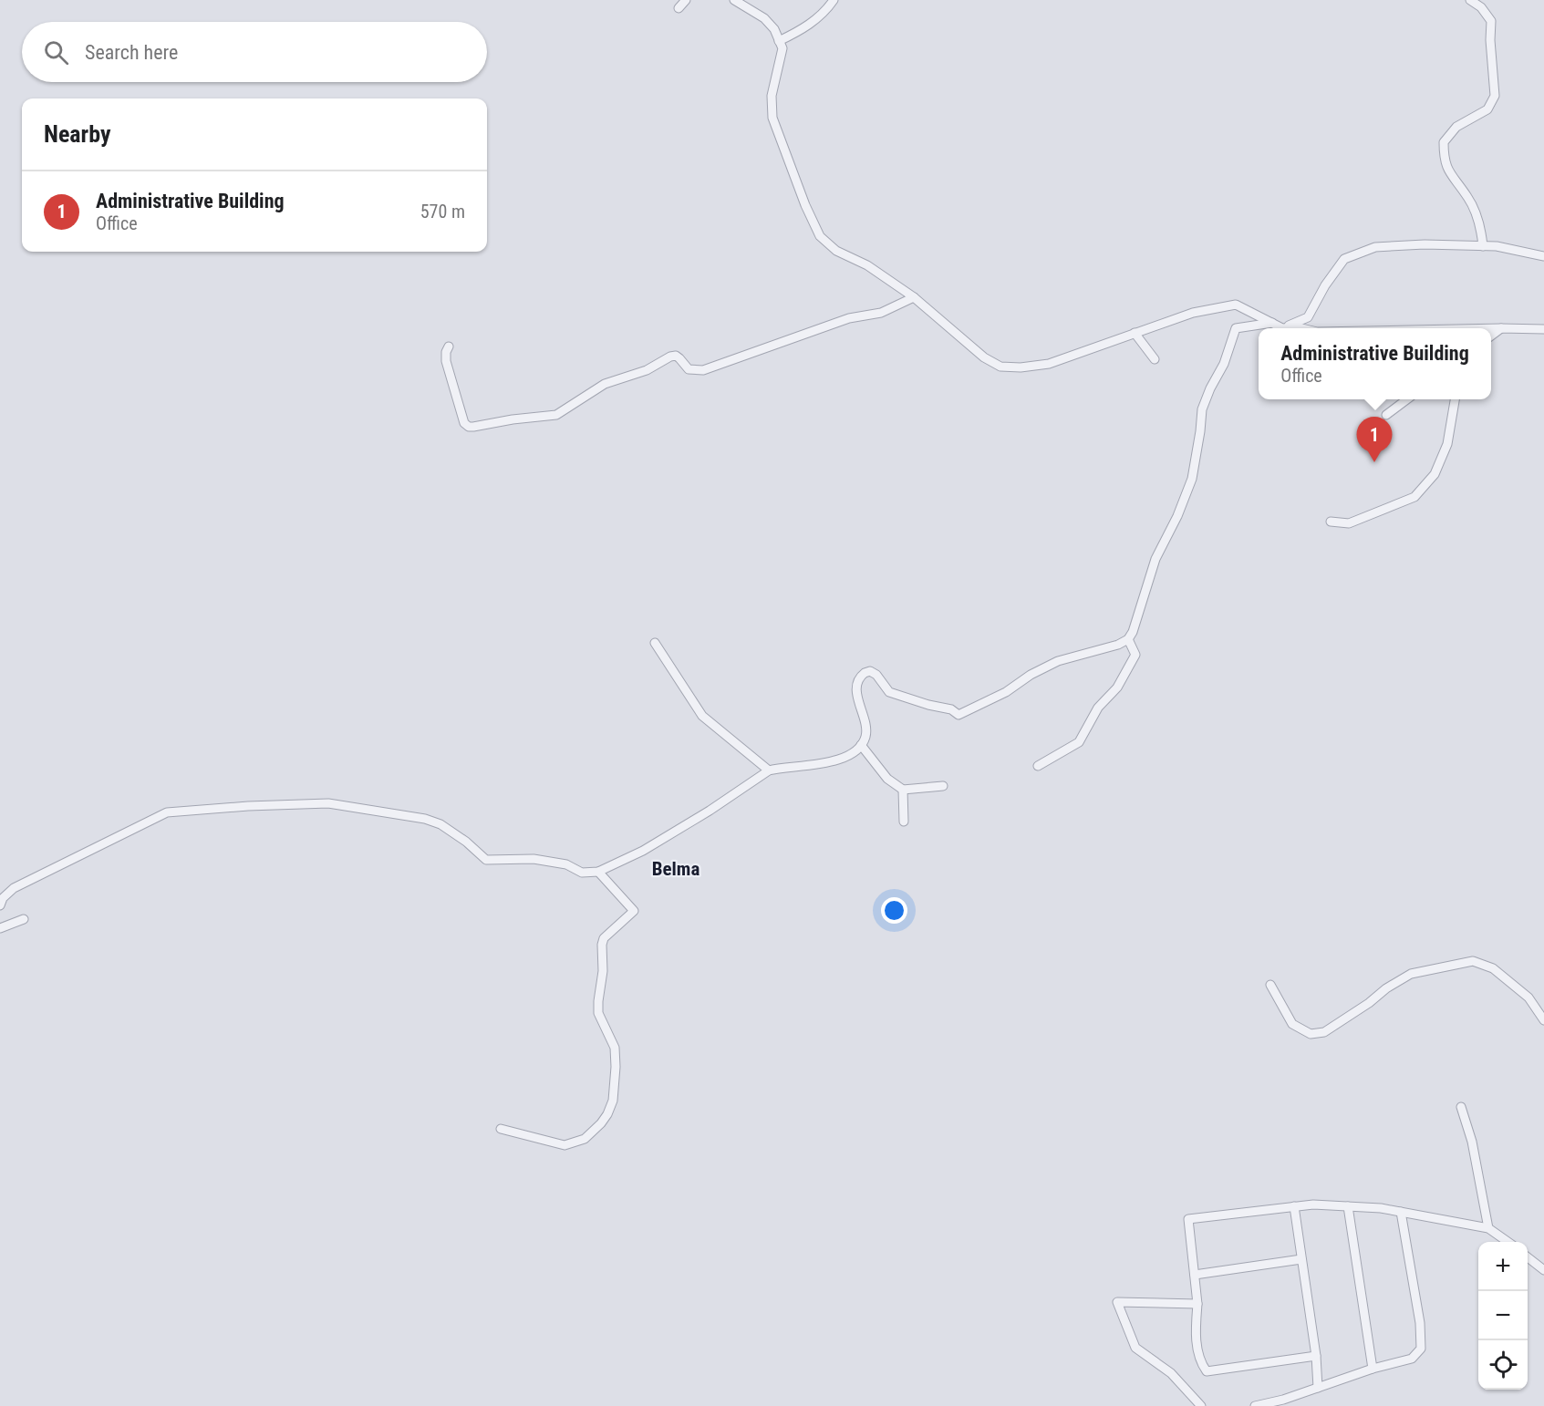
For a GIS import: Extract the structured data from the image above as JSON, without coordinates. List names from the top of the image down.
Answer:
{
  "districts": ["Belma"],
  "page": {
    "search": "Search here",
    "heading": "Nearby",
    "list": [
      {
        "mark": "1",
        "name": "Administrative Building",
        "note": "Office",
        "value": "570 m"
      }
    ],
    "popup": ["Administrative Building", "Office"],
    "pins": "1",
    "map_buttons": ["+", "−"]
  }
}
